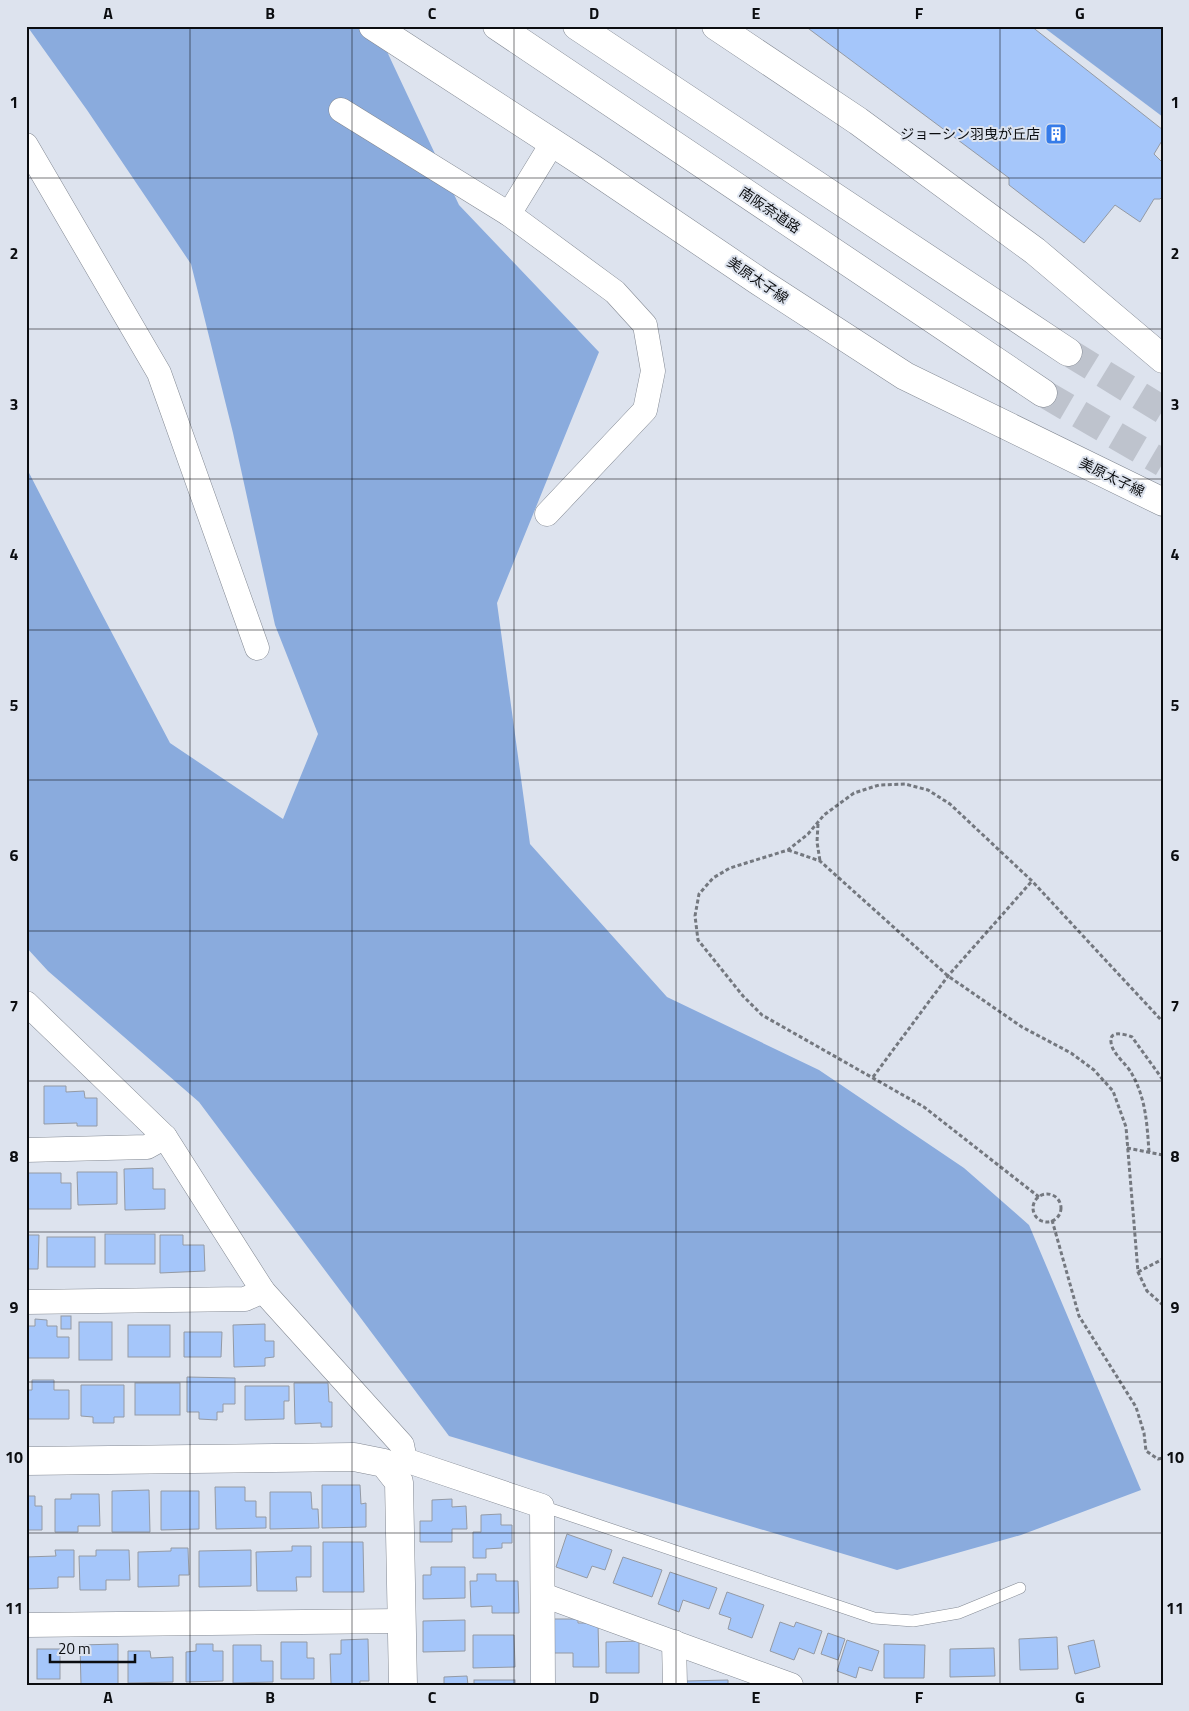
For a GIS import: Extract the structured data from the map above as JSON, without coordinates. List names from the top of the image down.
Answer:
{
  "streets": {
    "main road": ["南阪奈道路", "美原太子線"]
  },
  "places": {
    "building": ["ジョーシン羽曳が丘店"]
  },
  "scale_bar": "20 m",
  "grid": {
    "columns": [
      "A",
      "B",
      "C",
      "D",
      "E",
      "F",
      "G"
    ],
    "rows": [
      "1",
      "2",
      "3",
      "4",
      "5",
      "6",
      "7",
      "8",
      "9",
      "10",
      "11"
    ]
  }
}
